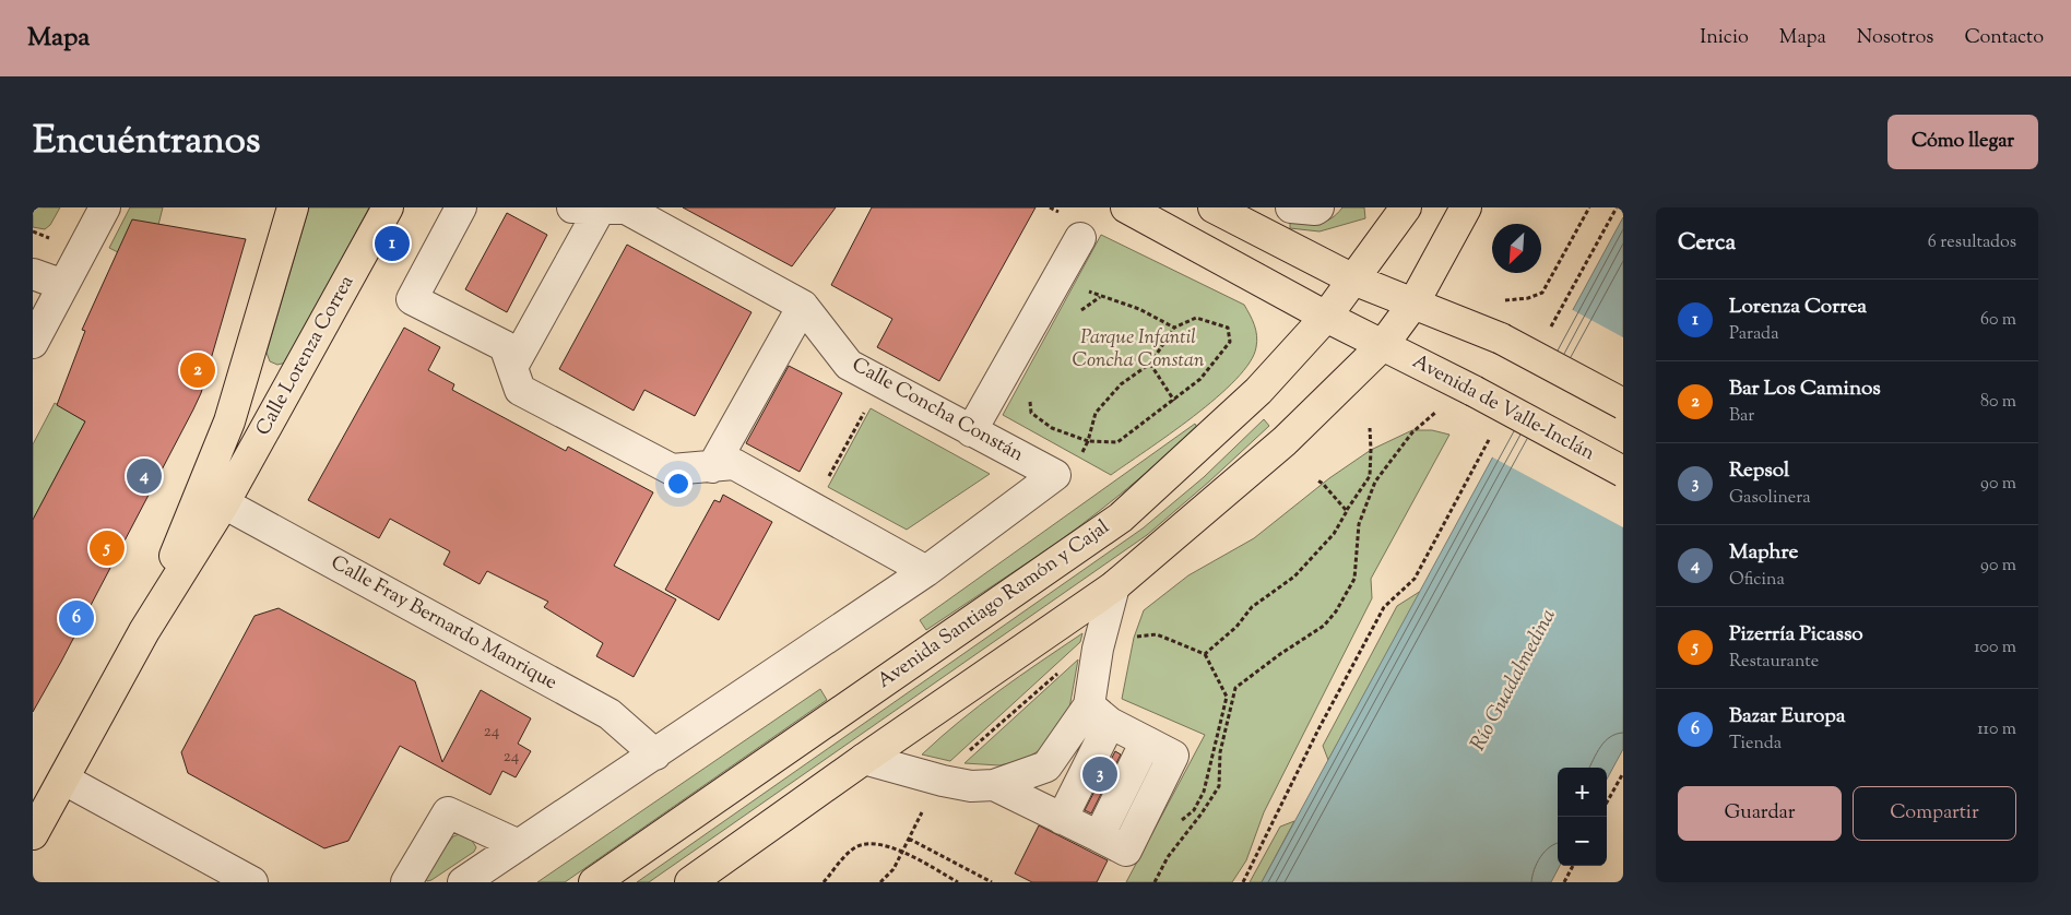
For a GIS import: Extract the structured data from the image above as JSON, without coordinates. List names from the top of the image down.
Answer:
{
  "streets": {
    "main road": ["Calle Lorenza Correa", "Avenida de Valle-Inclán", "Avenida Santiago Ramón y Cajal"],
    "street": ["Calle Concha Constán", "Calle Fray Bernardo Manrique"]
  },
  "crossings": [
    ["Calle Lorenza Correa", "Calle Fray Bernardo Manrique"],
    ["Avenida de Valle-Inclán", "Avenida Santiago Ramón y Cajal"]
  ],
  "water": ["Río Guadalmedina"],
  "parks": ["Parque Infantil Concha Constan"],
  "house_numbers": ["24", "24"],
  "north": "bottom left",
  "page": {
    "header": "Mapa",
    "nav": [
      "Inicio",
      "Mapa",
      "Nosotros",
      "Contacto"
    ],
    "title": "Encuéntranos",
    "buttons": [
      "Cómo llegar",
      ["Guardar", "Compartir"]
    ],
    "heading": ["Cerca", "6 resultados"],
    "pins": [
      "1",
      "2",
      "4",
      "5",
      "6",
      "3"
    ],
    "list": [
      {
        "mark": "1",
        "name": "Lorenza Correa",
        "note": "Parada",
        "value": "60 m"
      },
      {
        "mark": "2",
        "name": "Bar Los Caminos",
        "note": "Bar",
        "value": "80 m"
      },
      {
        "mark": "3",
        "name": "Repsol",
        "note": "Gasolinera",
        "value": "90 m"
      },
      {
        "mark": "4",
        "name": "Maphre",
        "note": "Oficina",
        "value": "90 m"
      },
      {
        "mark": "5",
        "name": "Pizerría Picasso",
        "note": "Restaurante",
        "value": "100 m"
      },
      {
        "mark": "6",
        "name": "Bazar Europa",
        "note": "Tienda",
        "value": "110 m"
      }
    ],
    "map_buttons": ["+", "−"]
  }
}
